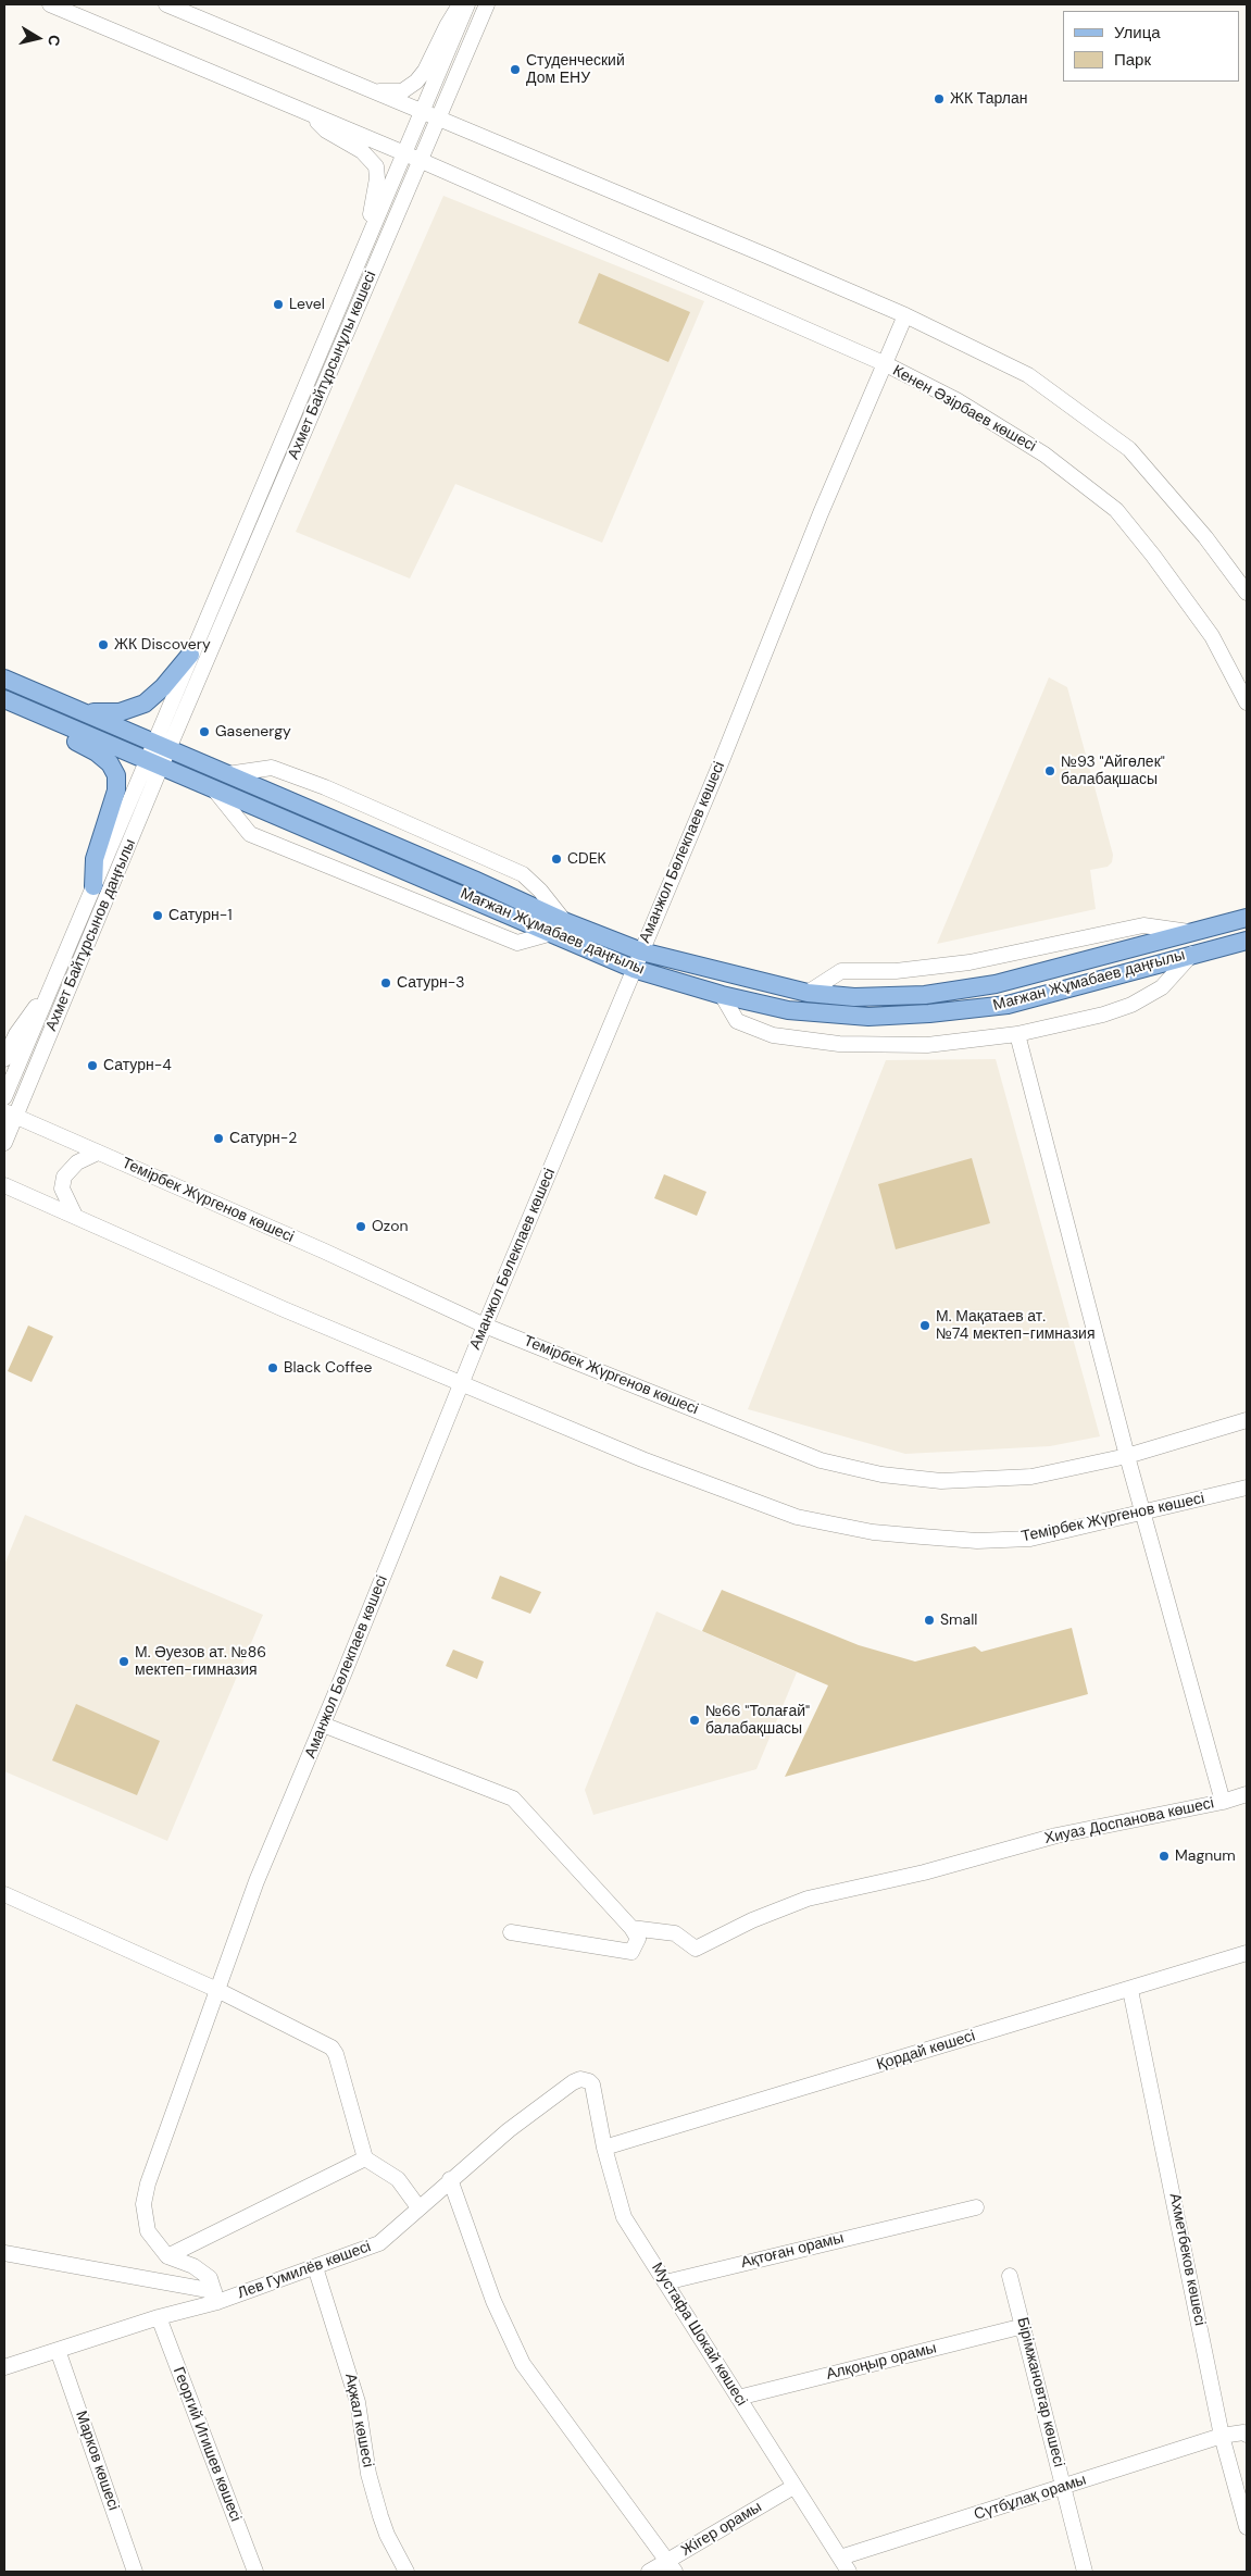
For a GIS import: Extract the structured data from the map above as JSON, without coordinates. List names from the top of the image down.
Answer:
{
  "streets": {
    "main road": ["Мағжан Жұмабаев даңғылы"],
    "street": [
      "Ахмет Байтұрсынұлы көшесі",
      "Кенен Әзірбаев көшесі",
      "Аманжол Бөлекпаев көшесі",
      "Ахмет Байтұрсынов даңғылы",
      "Темірбек Жүргенов көшесі",
      "Хиуаз Доспанова көшесі",
      "Қордай көшесі",
      "Ақтоған орамы",
      "Ахметбеков көшесі",
      "Лев Гумилёв көшесі",
      "Мустафа Шокай көшесі",
      "Алқоңыр орамы",
      "Бірімжановтар көшесі",
      "Ақжал көшесі",
      "Георгий Игишев көшесі",
      "Марков көшесі",
      "Cүтбұлақ орамы",
      "Жігер орамы"
    ]
  },
  "crossings": [
    ["Ахмет Байтұрсынұлы көшесі", "Кенен Әзірбаев көшесі"],
    ["Ахмет Байтұрсынұлы көшесі", "Ахмет Байтұрсынов даңғылы"],
    ["Кенен Әзірбаев көшесі", "Аманжол Бөлекпаев көшесі"],
    ["Аманжол Бөлекпаев көшесі", "Мағжан Жұмабаев даңғылы"],
    ["Аманжол Бөлекпаев көшесі", "Темірбек Жүргенов көшесі"],
    ["Мағжан Жұмабаев даңғылы", "Ахмет Байтұрсынов даңғылы"],
    ["Ахмет Байтұрсынов даңғылы", "Темірбек Жүргенов көшесі"],
    ["Темірбек Жүргенов көшесі", "Хиуаз Доспанова көшесі"],
    ["Қордай көшесі", "Ахметбеков көшесі"],
    ["Қордай көшесі", "Мустафа Шокай көшесі"],
    ["Ақтоған орамы", "Мустафа Шокай көшесі"],
    ["Ахметбеков көшесі", "Cүтбұлақ орамы"],
    ["Лев Гумилёв көшесі", "Мустафа Шокай көшесі"],
    ["Лев Гумилёв көшесі", "Ақжал көшесі"],
    ["Лев Гумилёв көшесі", "Георгий Игишев көшесі"],
    ["Лев Гумилёв көшесі", "Марков көшесі"],
    ["Мустафа Шокай көшесі", "Алқоңыр орамы"],
    ["Мустафа Шокай көшесі", "Cүтбұлақ орамы"],
    ["Мустафа Шокай көшесі", "Жігер орамы"],
    ["Алқоңыр орамы", "Бірімжановтар көшесі"],
    ["Бірімжановтар көшесі", "Cүтбұлақ орамы"]
  ],
  "places": [
    "Студенческий Дом ЕНУ",
    "ЖК Тарлан",
    "Level",
    "ЖК Discovery",
    "Gasenergy",
    "№93 \"Айгөлек\" балабақшасы",
    "CDEK",
    "Сатурн-1",
    "Сатурн-3",
    "Сатурн-4",
    "Сатурн-2",
    "Ozon",
    "М. Мақатаев ат. №74 мектеп-гимназия",
    "Black Coffee",
    "Small",
    "М. Әуезов ат. №86 мектеп-гимназия",
    "№66 \"Толағай\" балабақшасы",
    "Magnum"
  ],
  "legend": ["Улица", "Парк"],
  "north": "right"
}
